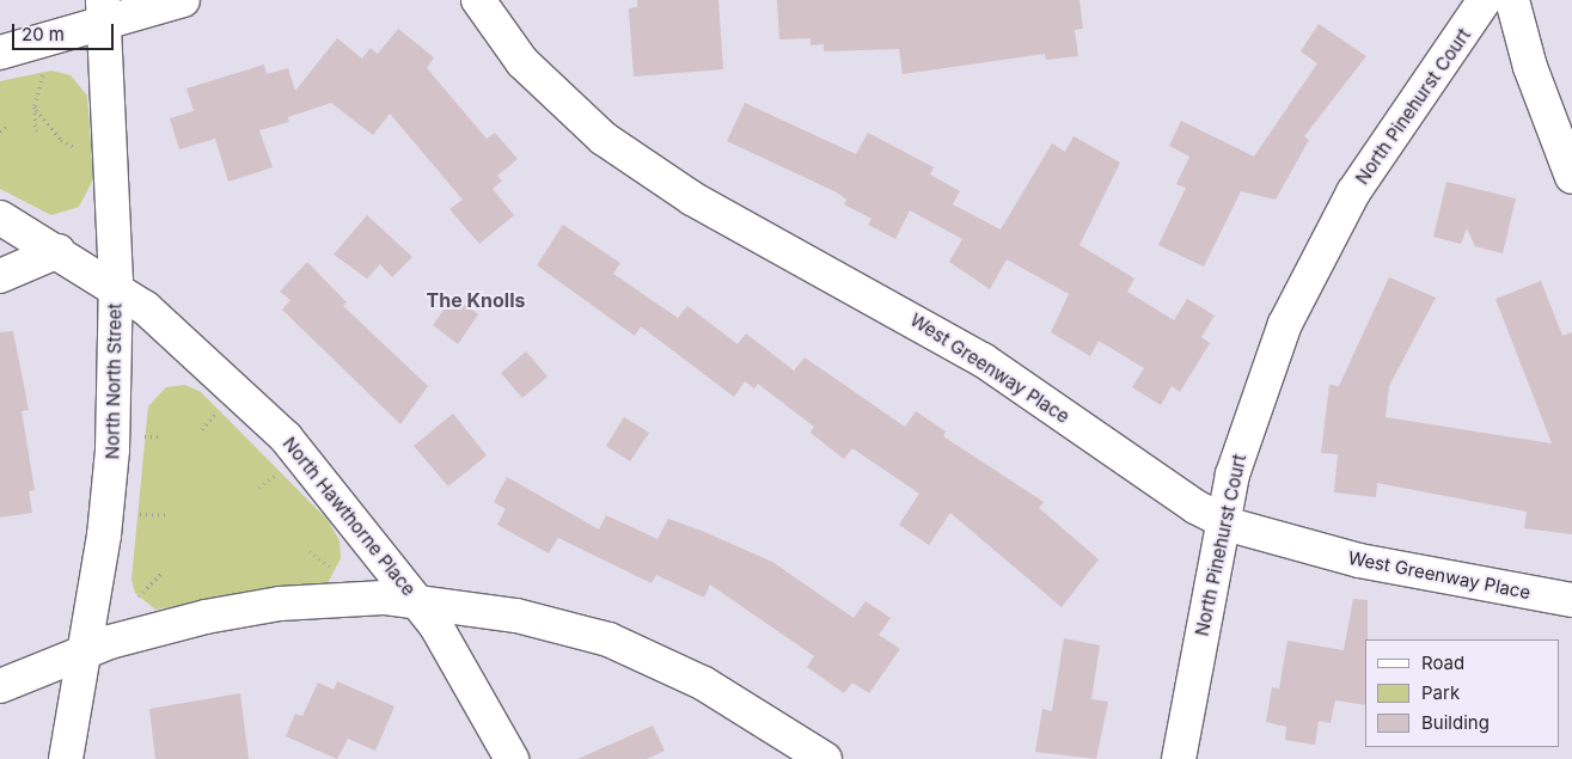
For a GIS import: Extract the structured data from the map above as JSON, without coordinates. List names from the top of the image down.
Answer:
{
  "streets": {
    "street": [
      "North Pinehurst Court",
      "West Greenway Place",
      "North North Street",
      "North Hawthorne Place"
    ]
  },
  "crossings": [
    ["North Pinehurst Court", "West Greenway Place"],
    ["North North Street", "North Hawthorne Place"]
  ],
  "districts": ["The Knolls"],
  "legend": ["Road", "Park", "Building"],
  "scale_bar": "20 m"
}
